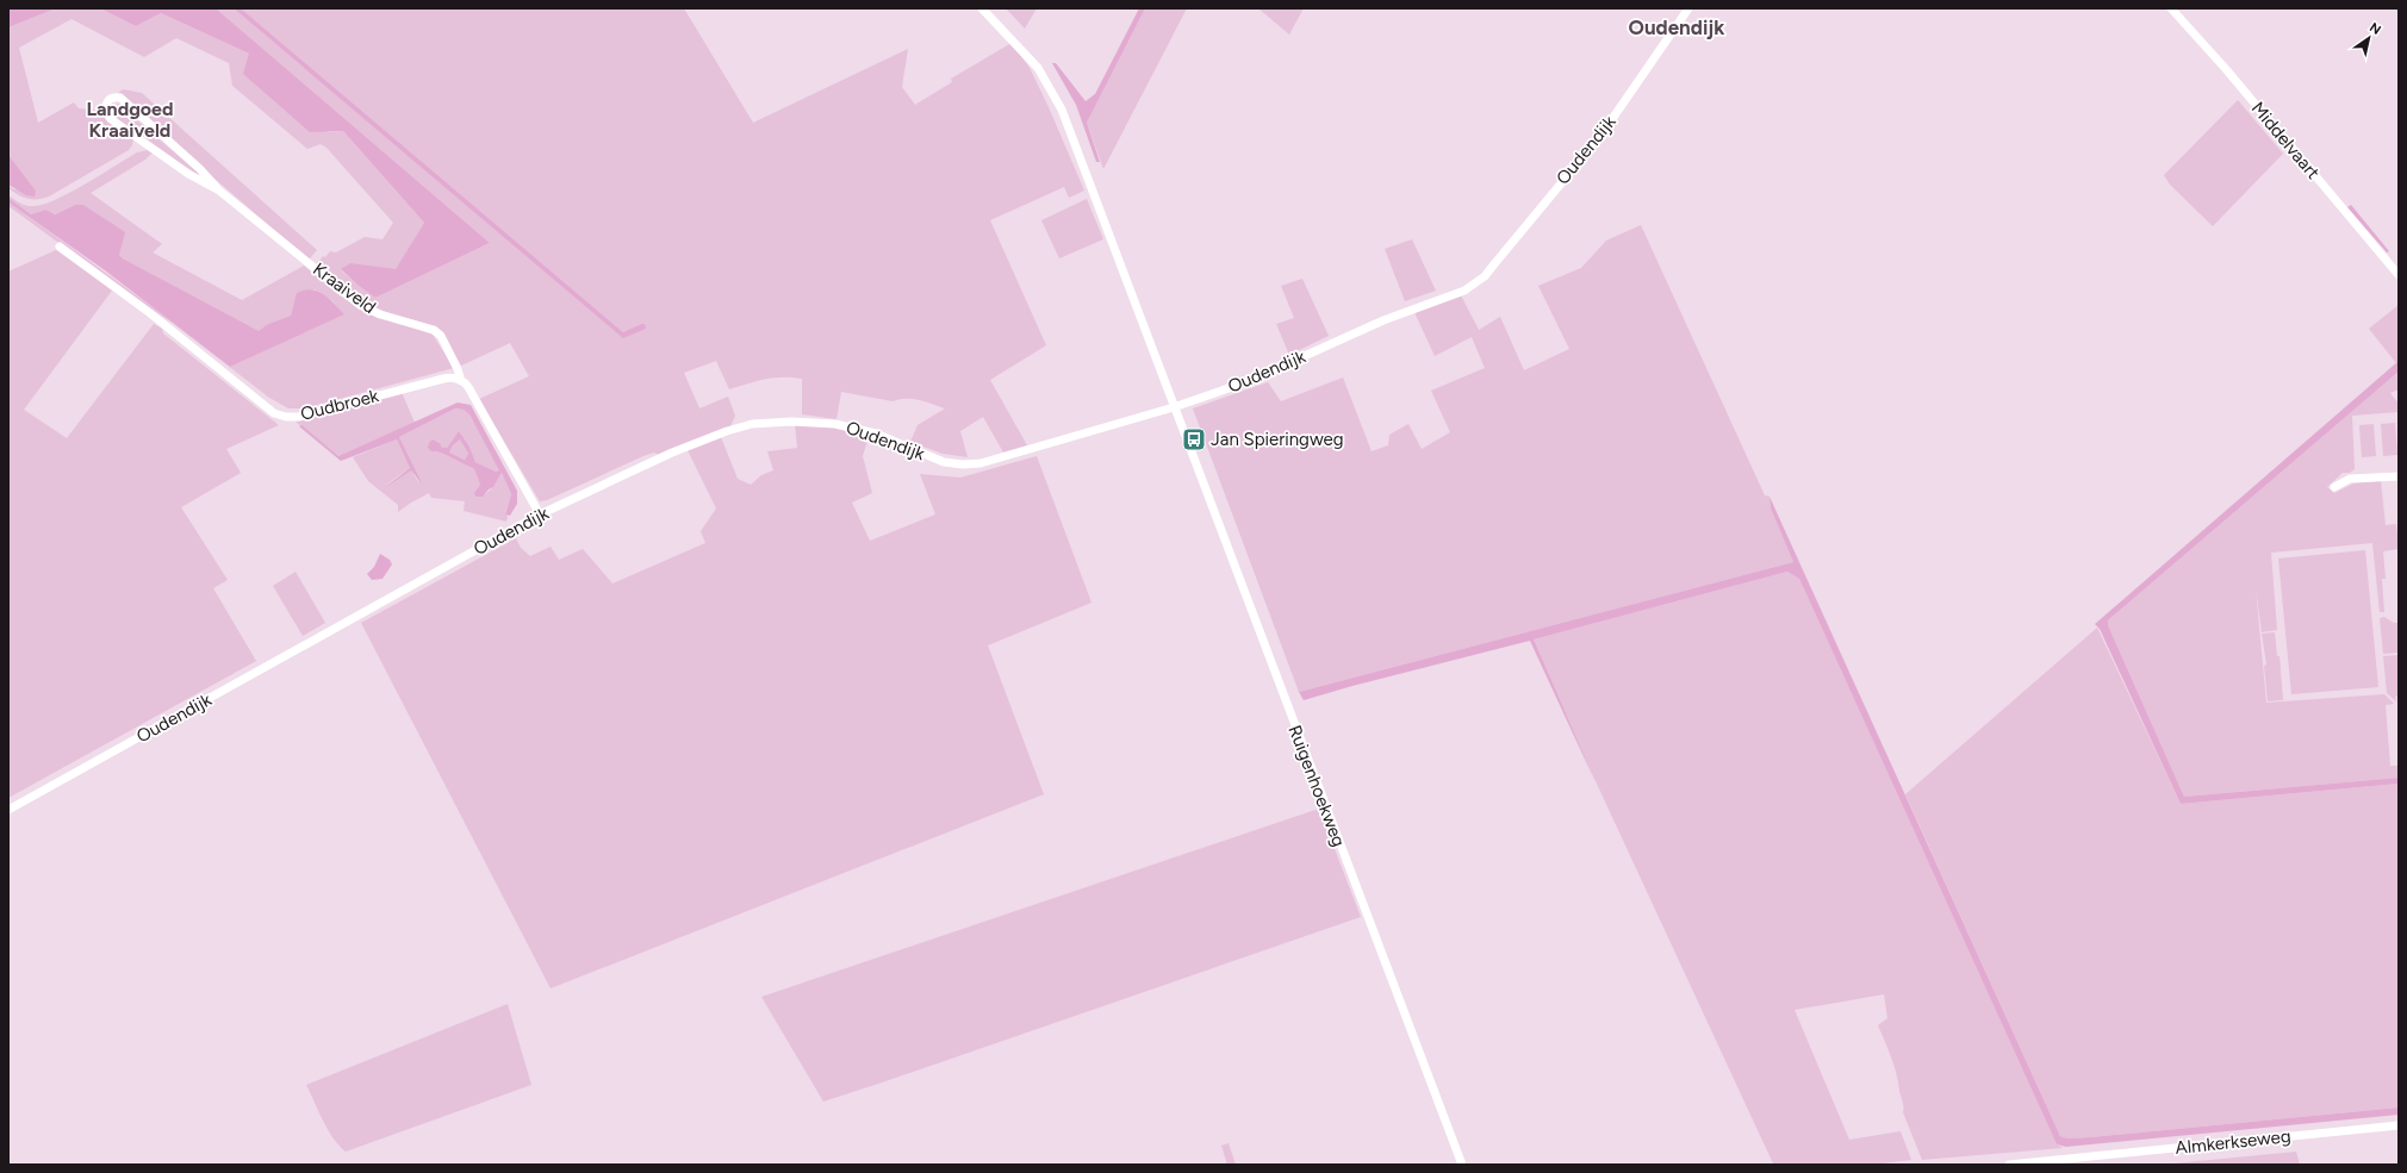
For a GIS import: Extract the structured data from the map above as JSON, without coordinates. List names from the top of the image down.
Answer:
{
  "streets": {
    "street": [
      "Middelvaart",
      "Oudendijk",
      "Kraaiveld",
      "Oudbroek",
      "Ruigenhoekweg",
      "Almkerkseweg"
    ]
  },
  "crossings": [
    ["Oudendijk", "Ruigenhoekweg"],
    ["Kraaiveld", "Oudbroek"]
  ],
  "districts": ["Oudendijk", "Landgoed Kraaiveld"],
  "places": {
    "bus stop": ["Jan Spieringweg"]
  },
  "north": "top right"
}
